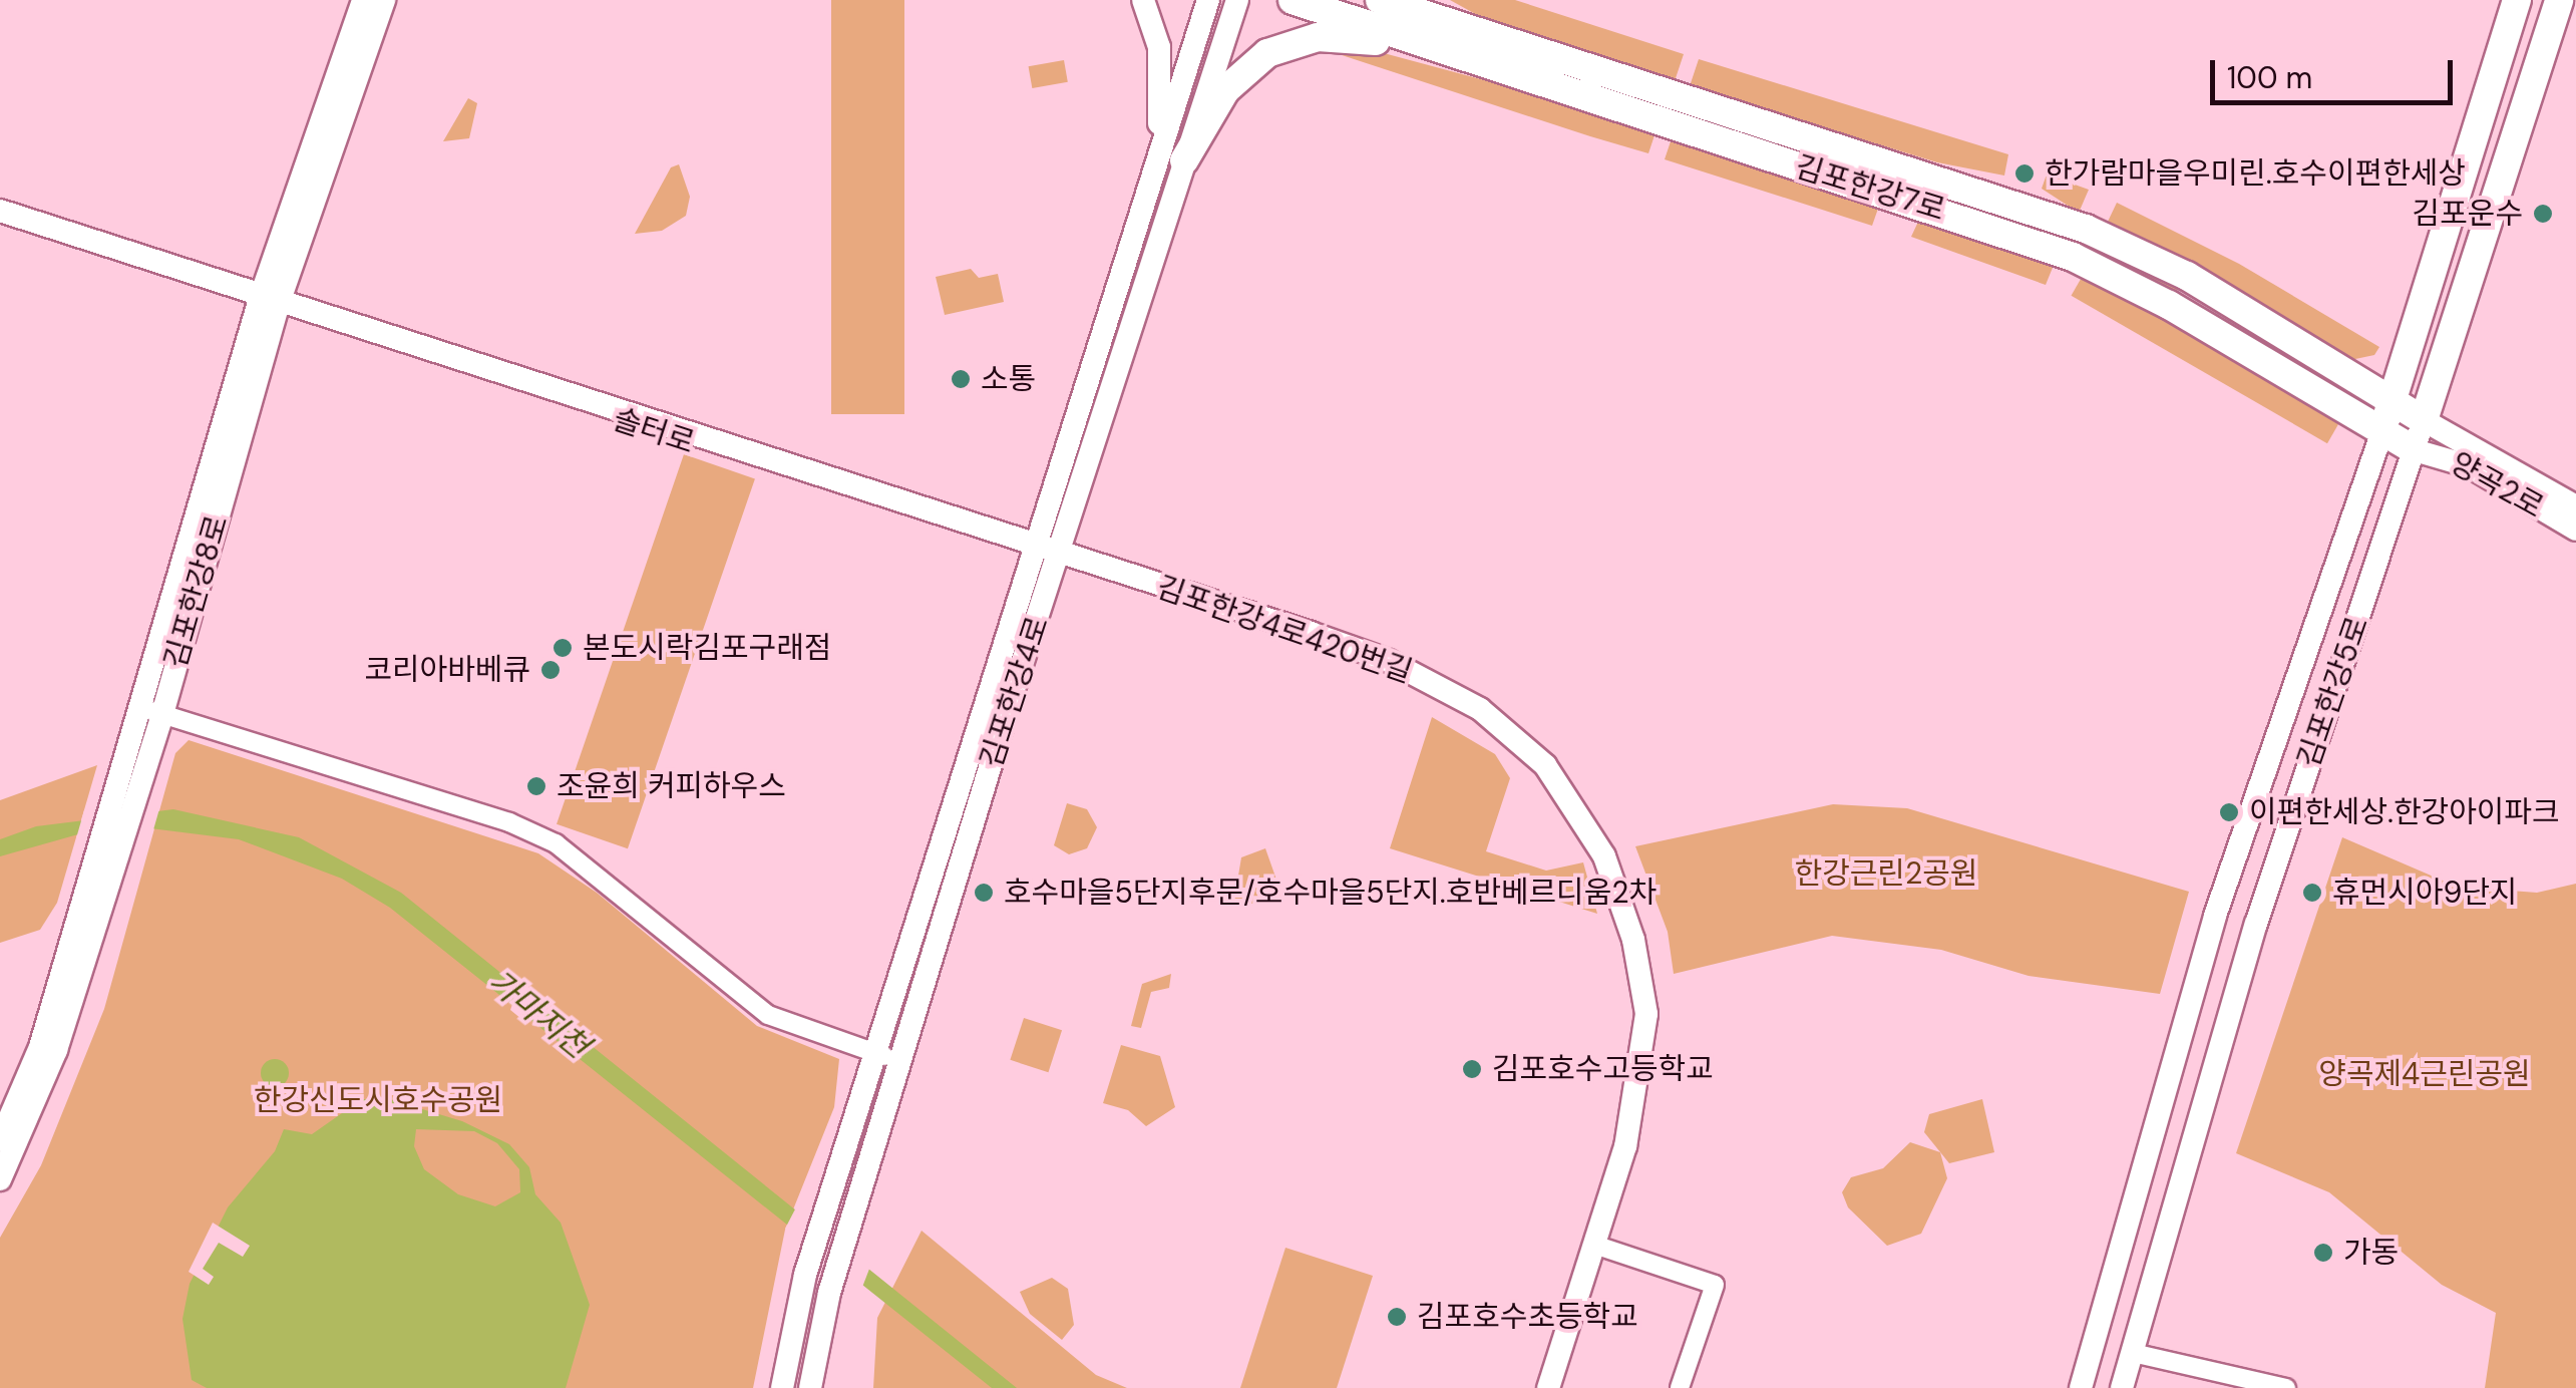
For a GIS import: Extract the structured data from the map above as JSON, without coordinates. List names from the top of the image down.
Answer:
{
  "streets": {
    "main road": ["김포한강7로", "김포한강5로"],
    "street": [
      "솔터로",
      "양곡2로",
      "김포한강8로",
      "김포한강4로420번길",
      "김포한강4로"
    ]
  },
  "crossings": [
    ["김포한강7로", "양곡2로"],
    ["김포한강7로", "김포한강5로"],
    ["솔터로", "김포한강8로"],
    ["솔터로", "김포한강4로420번길"],
    ["솔터로", "김포한강4로"],
    ["양곡2로", "김포한강5로"],
    ["김포한강4로420번길", "김포한강4로"]
  ],
  "water": ["가마지천"],
  "parks": ["한강근린2공원", "양곡제4근린공원", "한강신도시호수공원"],
  "places": [
    "한가람마을우미린.호수이편한세상",
    "김포운수",
    "소통",
    "본도시락김포구래점",
    "코리아바베큐",
    "조윤희 커피하우스",
    "이편한세상.한강아이파크",
    "호수마을5단지후문/호수마을5단지.호반베르디움2차",
    "휴먼시아9단지",
    "김포호수고등학교",
    "가동",
    "김포호수초등학교"
  ],
  "scale_bar": "100 m"
}
